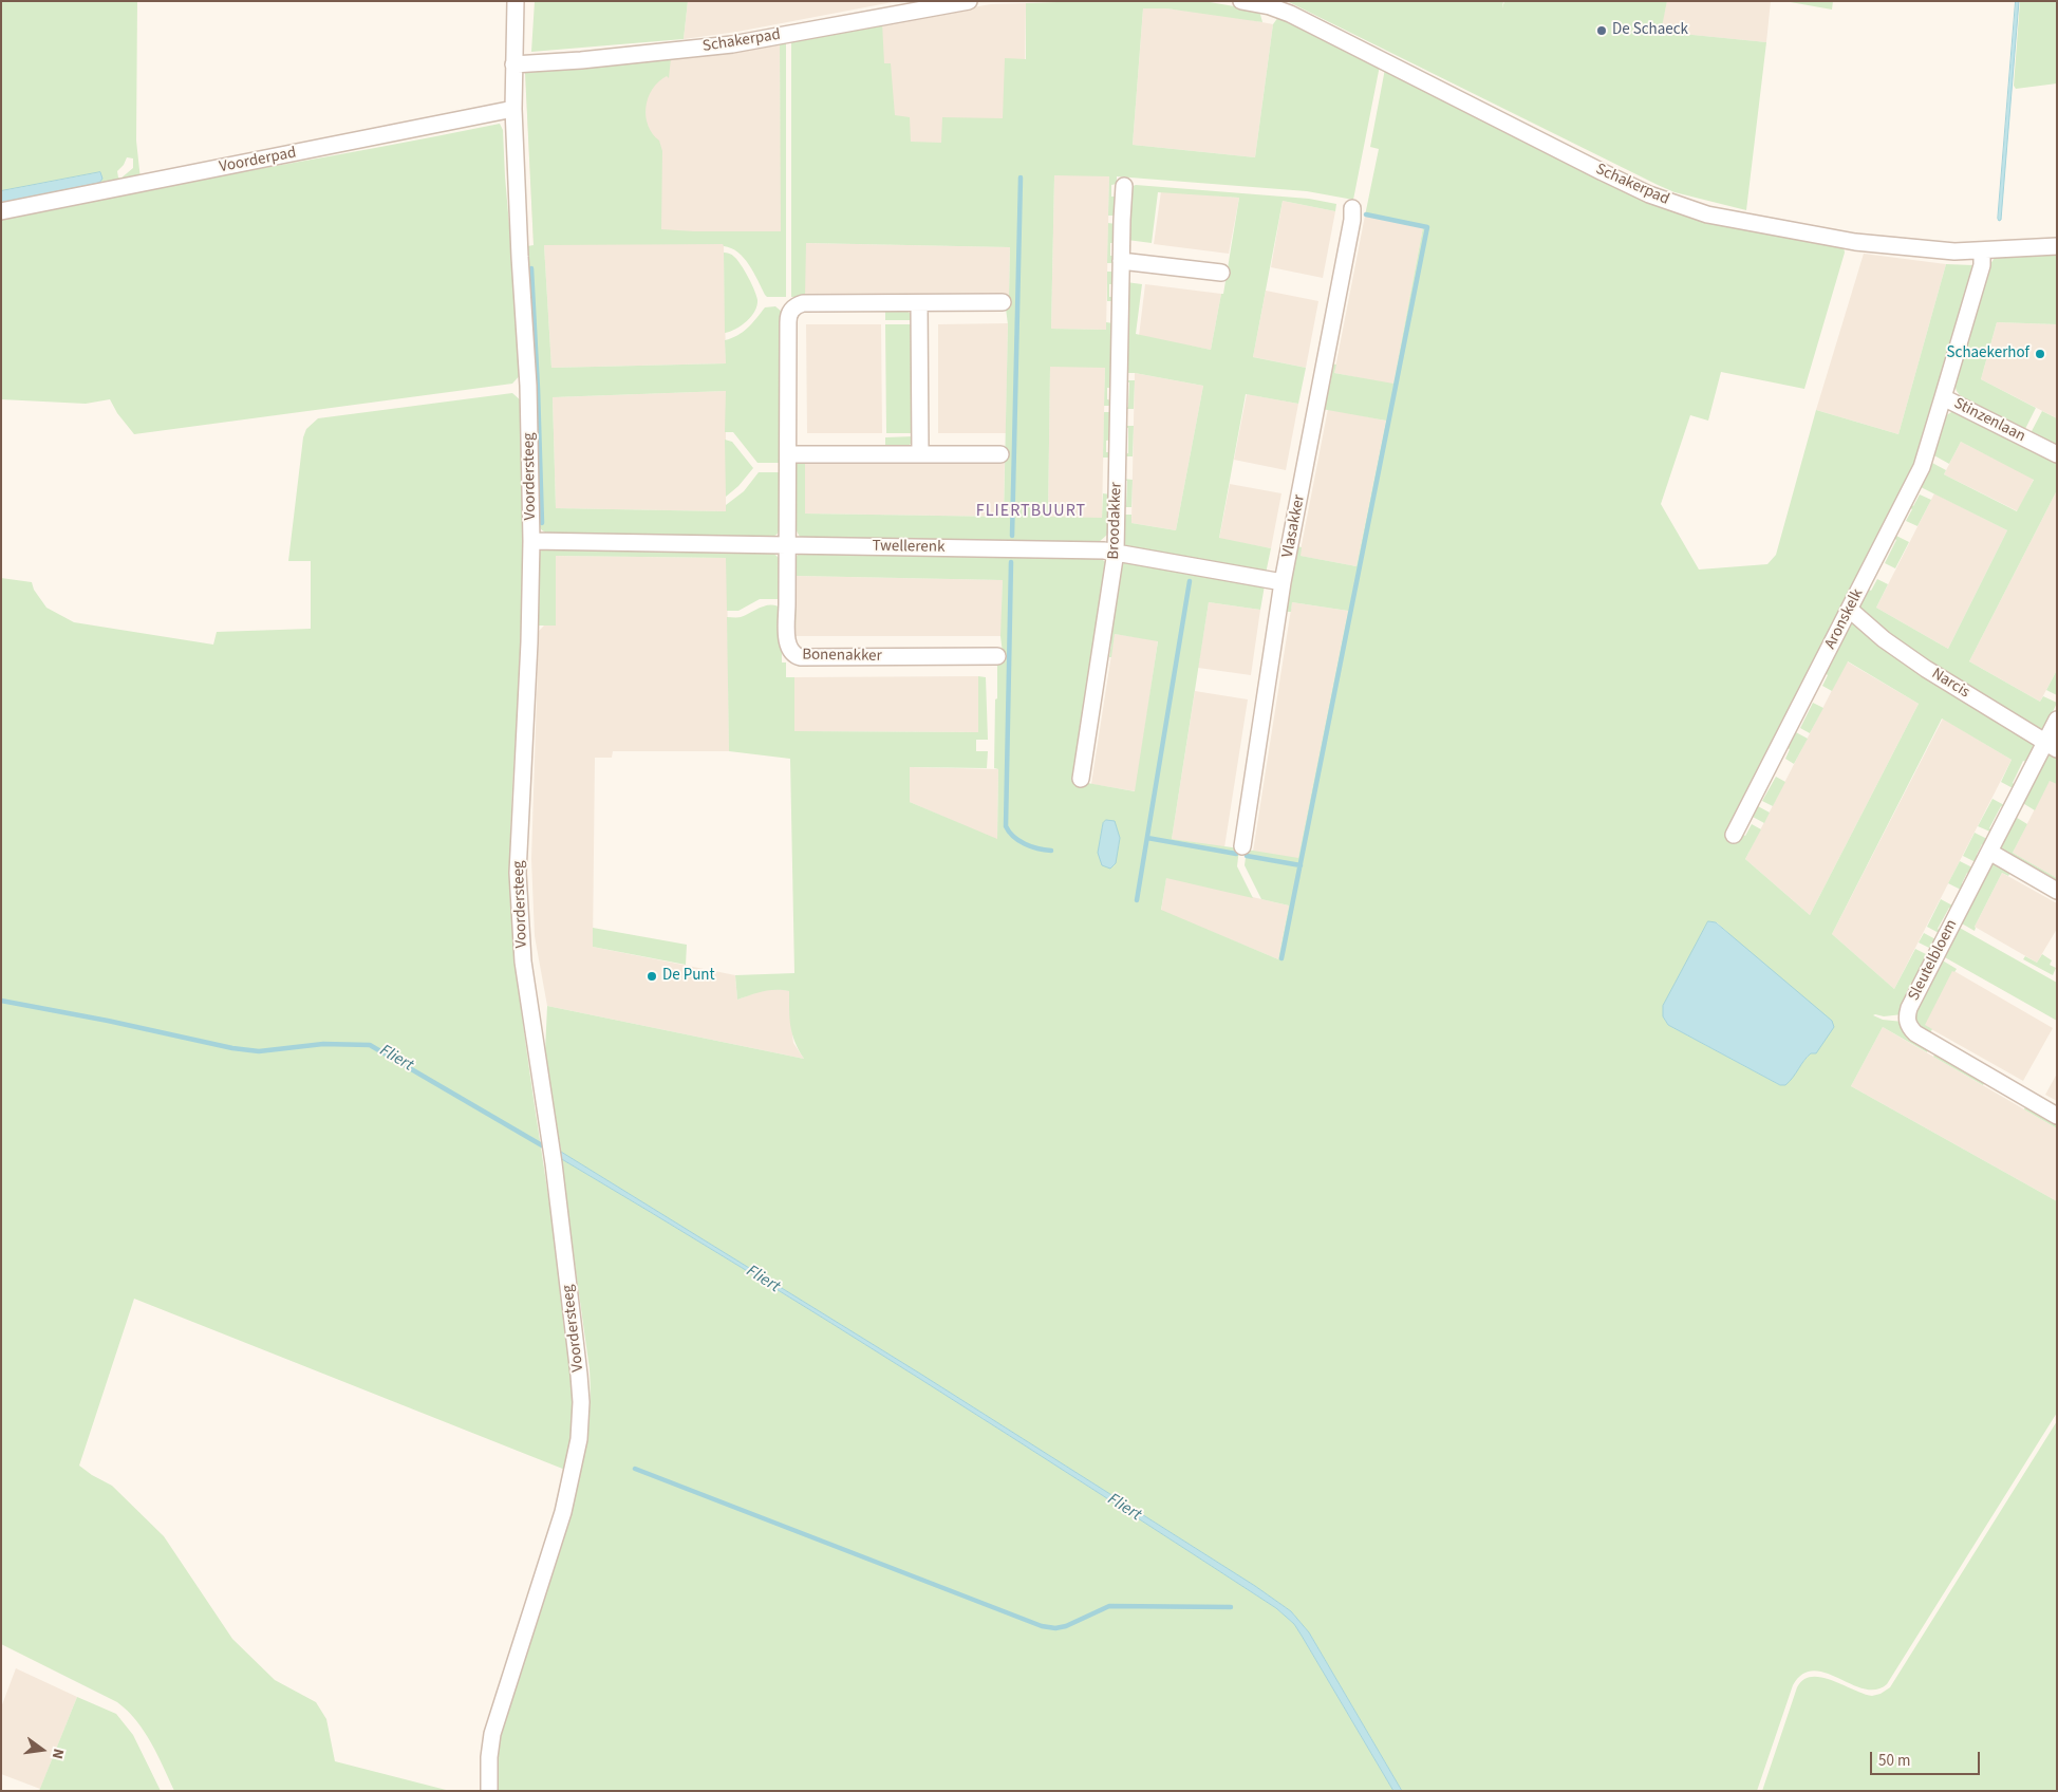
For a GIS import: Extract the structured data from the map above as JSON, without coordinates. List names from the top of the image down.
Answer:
{
  "streets": {
    "street": [
      "Schakerpad",
      "Voorderpad",
      "Stinzenlaan",
      "Voordersteeg",
      "Broodakker",
      "Vlasakker",
      "Twellerenk",
      "Aronskelk",
      "Bonenakker",
      "Narcis",
      "Sleutelbloem"
    ]
  },
  "crossings": [
    ["Schakerpad", "Stinzenlaan"],
    ["Schakerpad", "Voordersteeg"],
    ["Voorderpad", "Voordersteeg"],
    ["Stinzenlaan", "Aronskelk"],
    ["Voordersteeg", "Twellerenk"],
    ["Broodakker", "Twellerenk"],
    ["Vlasakker", "Twellerenk"],
    ["Twellerenk", "Bonenakker"],
    ["Aronskelk", "Narcis"],
    ["Narcis", "Sleutelbloem"]
  ],
  "districts": ["FLIERTBUURT"],
  "water": ["Fliert"],
  "places": ["De Schaeck", "Schaekerhof", "De Punt"],
  "scale_bar": "50 m",
  "north": "right"
}
